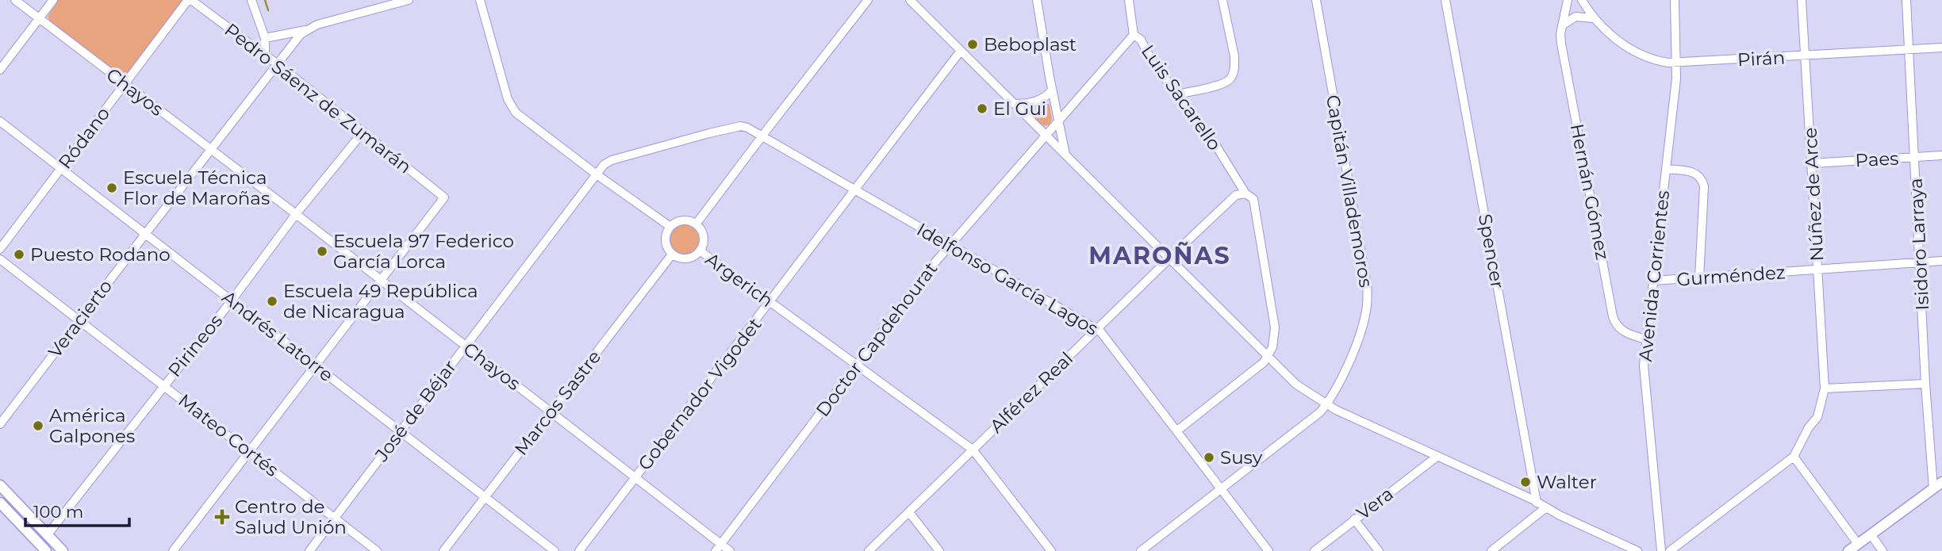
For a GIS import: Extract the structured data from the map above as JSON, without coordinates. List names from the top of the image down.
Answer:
{
  "streets": {
    "street": [
      "Pirán",
      "Chayos",
      "Luis Sacarello",
      "Pedro Sáenz de Zumarán",
      "Ródano",
      "Paes",
      "Capitán Villademoros",
      "Hernán Gómez",
      "Núñez de Arce",
      "Isidoro Larraya",
      "Spencer",
      "Avenida Corrientes",
      "Gurméndez",
      "Idelfonso García Lagos",
      "Argerich",
      "Veracierto",
      "Andrés Latorre",
      "Doctor Capdehourat",
      "Pirineos",
      "Alférez Real",
      "Gobernador Vigodet",
      "Marcos Sastre",
      "José de Béjar",
      "Mateo Cortés",
      "Vera"
    ]
  },
  "crossings": [
    ["Pirán", "Núñez de Arce"],
    ["Pirán", "Isidoro Larraya"],
    ["Pirán", "Avenida Corrientes"],
    ["Chayos", "Pedro Sáenz de Zumarán"],
    ["Chayos", "Ródano"],
    ["Chayos", "Veracierto"],
    ["Chayos", "Doctor Capdehourat"],
    ["Chayos", "Pirineos"],
    ["Chayos", "Gobernador Vigodet"],
    ["Chayos", "Marcos Sastre"],
    ["Chayos", "José de Béjar"],
    ["Luis Sacarello", "Doctor Capdehourat"],
    ["Luis Sacarello", "Alférez Real"],
    ["Pedro Sáenz de Zumarán", "Ródano"],
    ["Pedro Sáenz de Zumarán", "Veracierto"],
    ["Pedro Sáenz de Zumarán", "Pirineos"],
    ["Ródano", "Andrés Latorre"],
    ["Paes", "Núñez de Arce"],
    ["Paes", "Isidoro Larraya"],
    ["Capitán Villademoros", "Idelfonso García Lagos"],
    ["Hernán Gómez", "Avenida Corrientes"],
    ["Núñez de Arce", "Gurméndez"],
    ["Isidoro Larraya", "Gurméndez"],
    ["Avenida Corrientes", "Gurméndez"],
    ["Idelfonso García Lagos", "Doctor Capdehourat"],
    ["Idelfonso García Lagos", "Alférez Real"],
    ["Idelfonso García Lagos", "Gobernador Vigodet"],
    ["Idelfonso García Lagos", "José de Béjar"],
    ["Argerich", "Doctor Capdehourat"],
    ["Argerich", "Alférez Real"],
    ["Argerich", "Gobernador Vigodet"],
    ["Argerich", "Marcos Sastre"],
    ["Veracierto", "Andrés Latorre"],
    ["Veracierto", "Mateo Cortés"],
    ["Andrés Latorre", "Pirineos"],
    ["Andrés Latorre", "Marcos Sastre"],
    ["Andrés Latorre", "José de Béjar"],
    ["Pirineos", "Mateo Cortés"],
    ["José de Béjar", "Mateo Cortés"]
  ],
  "districts": ["MAROÑAS"],
  "places": {
    "other": [
      "Beboplast",
      "El Gui",
      "Escuela Técnica Flor de Maroñas",
      "Escuela 97 Federico García Lorca",
      "Puesto Rodano",
      "Escuela 49 República de Nicaragua",
      "América Galpones",
      "Susy",
      "Walter"
    ],
    "health": ["Centro de Salud Unión"]
  },
  "scale_bar": "100 m"
}
